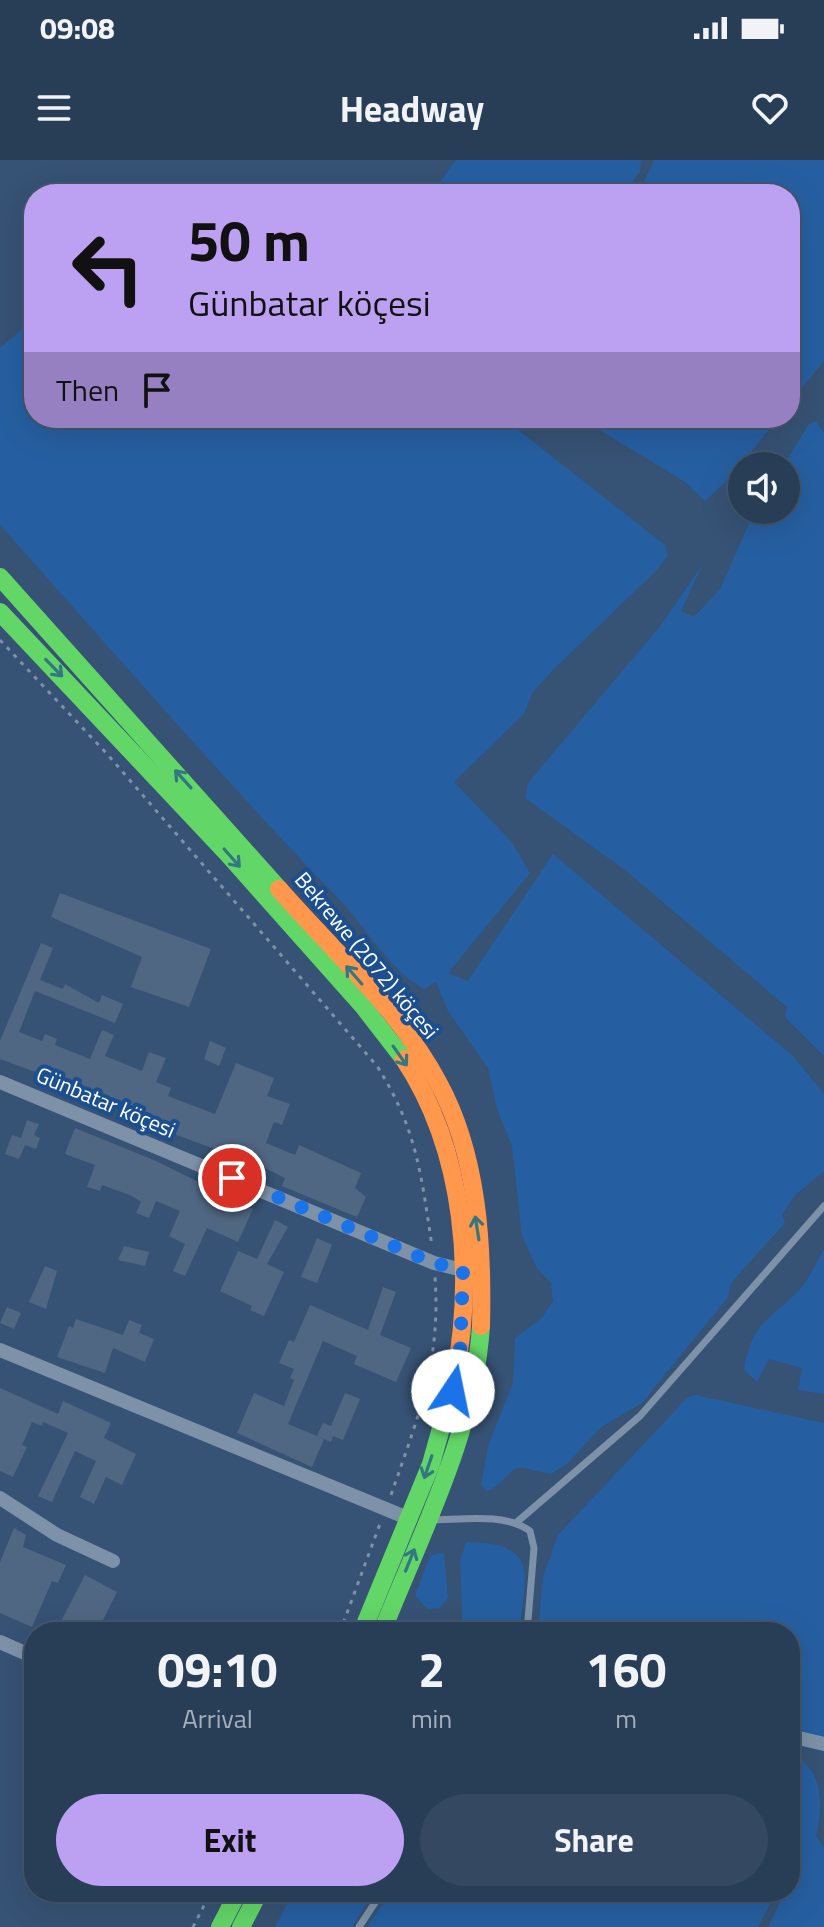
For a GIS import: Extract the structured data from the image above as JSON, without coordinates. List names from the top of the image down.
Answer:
{
  "streets": {
    "main road": ["Bekrewe (2072) köçesi"],
    "street": ["Günbatar köçesi"]
  },
  "crossings": [
    ["Bekrewe (2072) köçesi", "Günbatar köçesi"]
  ],
  "page": {
    "status": "09:08",
    "header": "Headway",
    "turn": ["50 m", "Günbatar köçesi"],
    "then": "Then",
    "eta": [
      "09:10",
      "Arrival",
      "2",
      "min",
      "160",
      "m"
    ],
    "buttons": ["Exit", "Share"]
  }
}
